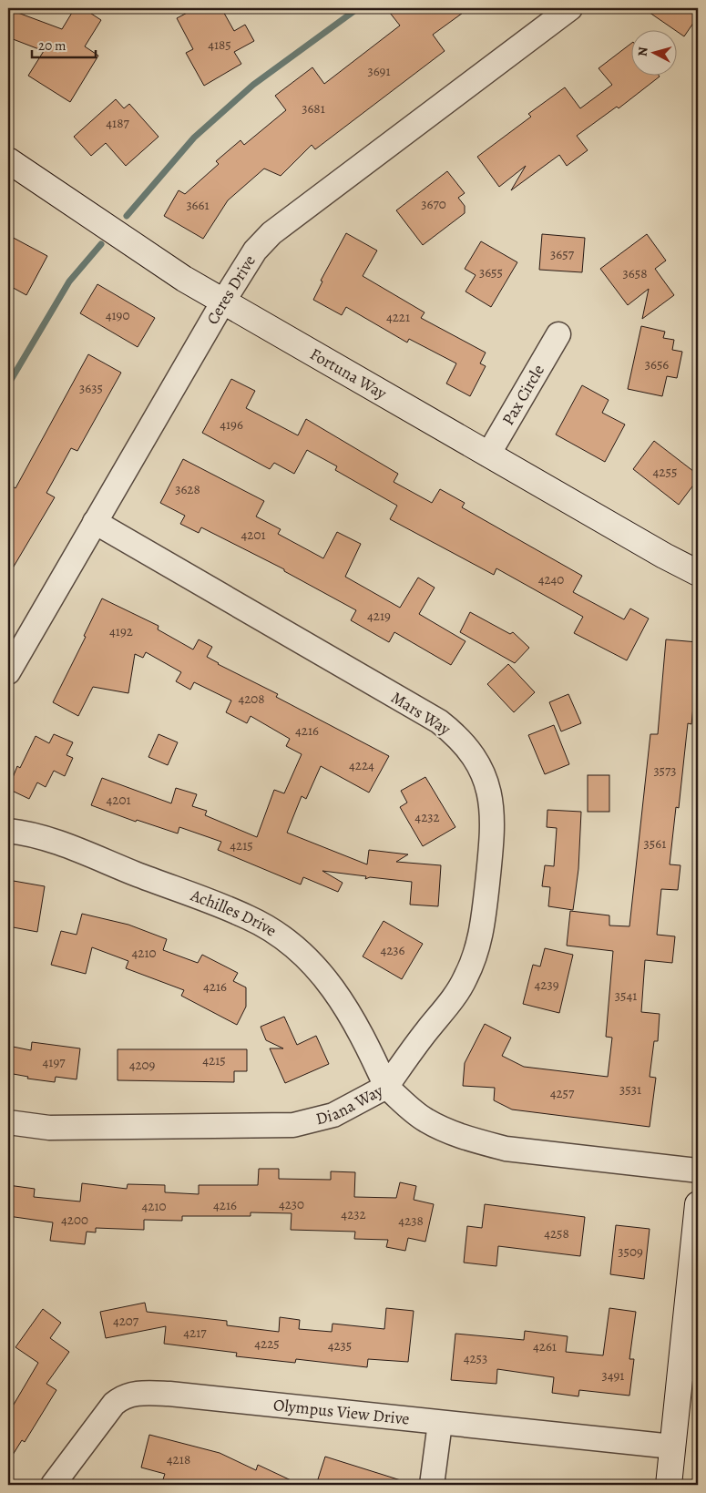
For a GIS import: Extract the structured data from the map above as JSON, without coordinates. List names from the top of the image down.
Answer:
{
  "streets": {
    "street": [
      "Ceres Drive",
      "Fortuna Way",
      "Pax Circle",
      "Mars Way",
      "Achilles Drive",
      "Diana Way",
      "Olympus View Drive"
    ]
  },
  "crossings": [
    ["Ceres Drive", "Fortuna Way"],
    ["Ceres Drive", "Mars Way"],
    ["Fortuna Way", "Pax Circle"],
    ["Mars Way", "Achilles Drive"],
    ["Mars Way", "Diana Way"],
    ["Achilles Drive", "Diana Way"]
  ],
  "house_numbers": [
    "4185",
    "3691",
    "3681",
    "4187",
    "3670",
    "3661",
    "3657",
    "3655",
    "3658",
    "4190",
    "4221",
    "3656",
    "3635",
    "4196",
    "4255",
    "3628",
    "4201",
    "4240",
    "4219",
    "4192",
    "4208",
    "4216",
    "4224",
    "3573",
    "4201",
    "4232",
    "3561",
    "4215",
    "4236",
    "4210",
    "4239",
    "4216",
    "3541",
    "4215",
    "4197",
    "4209",
    "3531",
    "4257",
    "4230",
    "4216",
    "4210",
    "4232",
    "4200",
    "4238",
    "4258",
    "3509",
    "4207",
    "4217",
    "4225",
    "4235",
    "4261",
    "4253",
    "3491",
    "4218"
  ],
  "scale_bar": "20 m",
  "north": "left"
}
